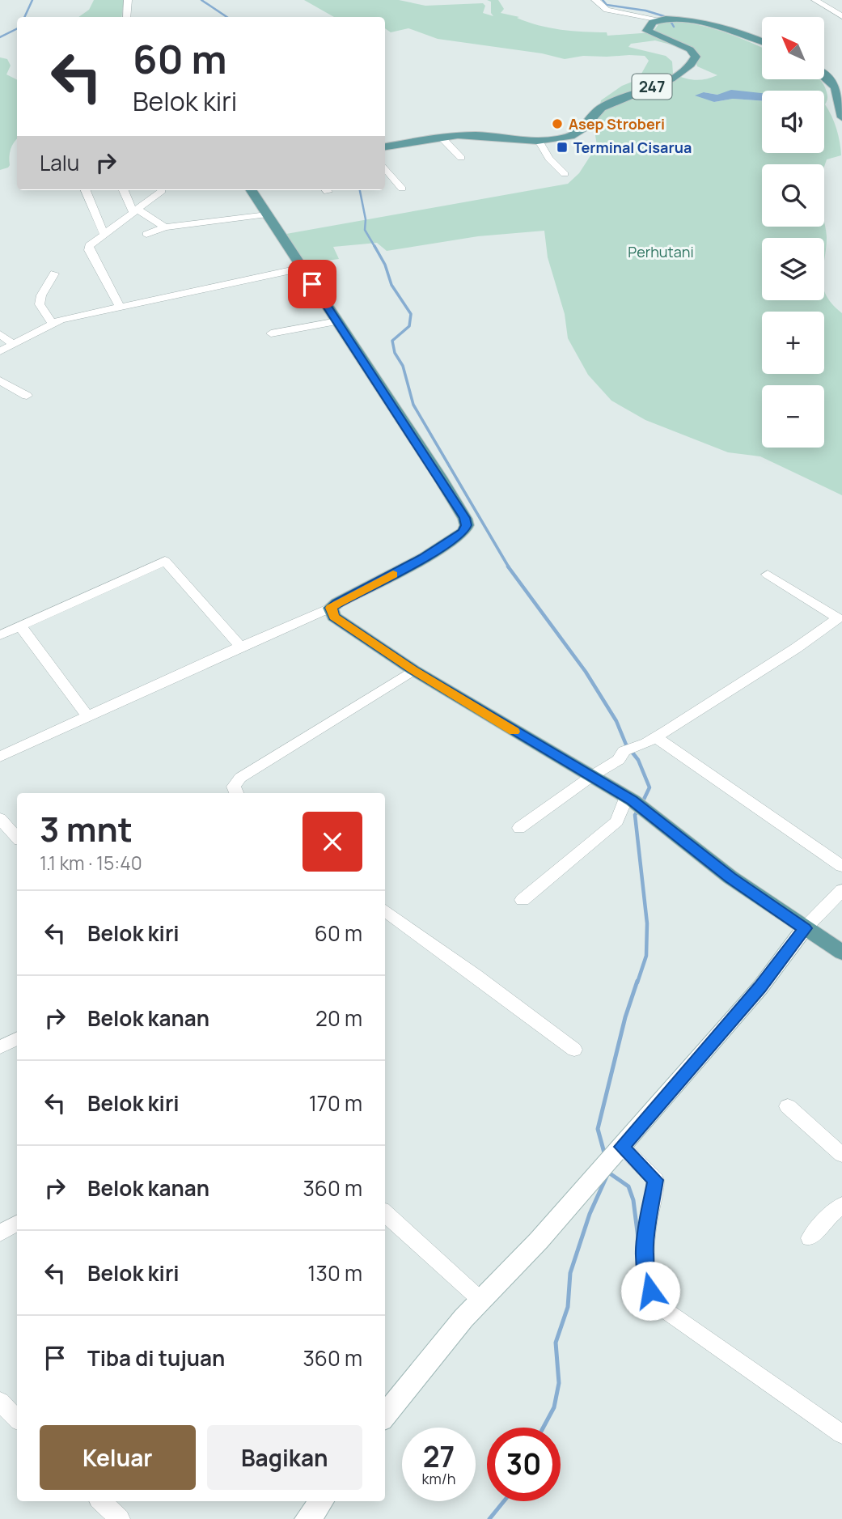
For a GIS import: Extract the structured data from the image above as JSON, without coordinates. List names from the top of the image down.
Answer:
{
  "streets": {
    "main road": ["247"]
  },
  "parks": ["Perhutani"],
  "places": {
    "other": ["Asep Stroberi"],
    "transit": ["Terminal Cisarua"]
  },
  "north": "top left",
  "page": {
    "map_buttons": ["+", "−"],
    "turn": ["60 m", "Belok kiri"],
    "then": "Lalu",
    "heading": ["3 mnt", "1.1 km · 15:40"],
    "list": [
      {
        "name": "Belok kiri",
        "value": "60 m"
      },
      {
        "name": "Belok kanan",
        "value": "20 m"
      },
      {
        "name": "Belok kiri",
        "value": "170 m"
      },
      {
        "name": "Belok kanan",
        "value": "360 m"
      },
      {
        "name": "Belok kiri",
        "value": "130 m"
      },
      {
        "name": "Tiba di tujuan",
        "value": "360 m"
      }
    ],
    "buttons": ["Keluar", "Bagikan"],
    "speed": "27 km/h",
    "limit": "30"
  }
}
